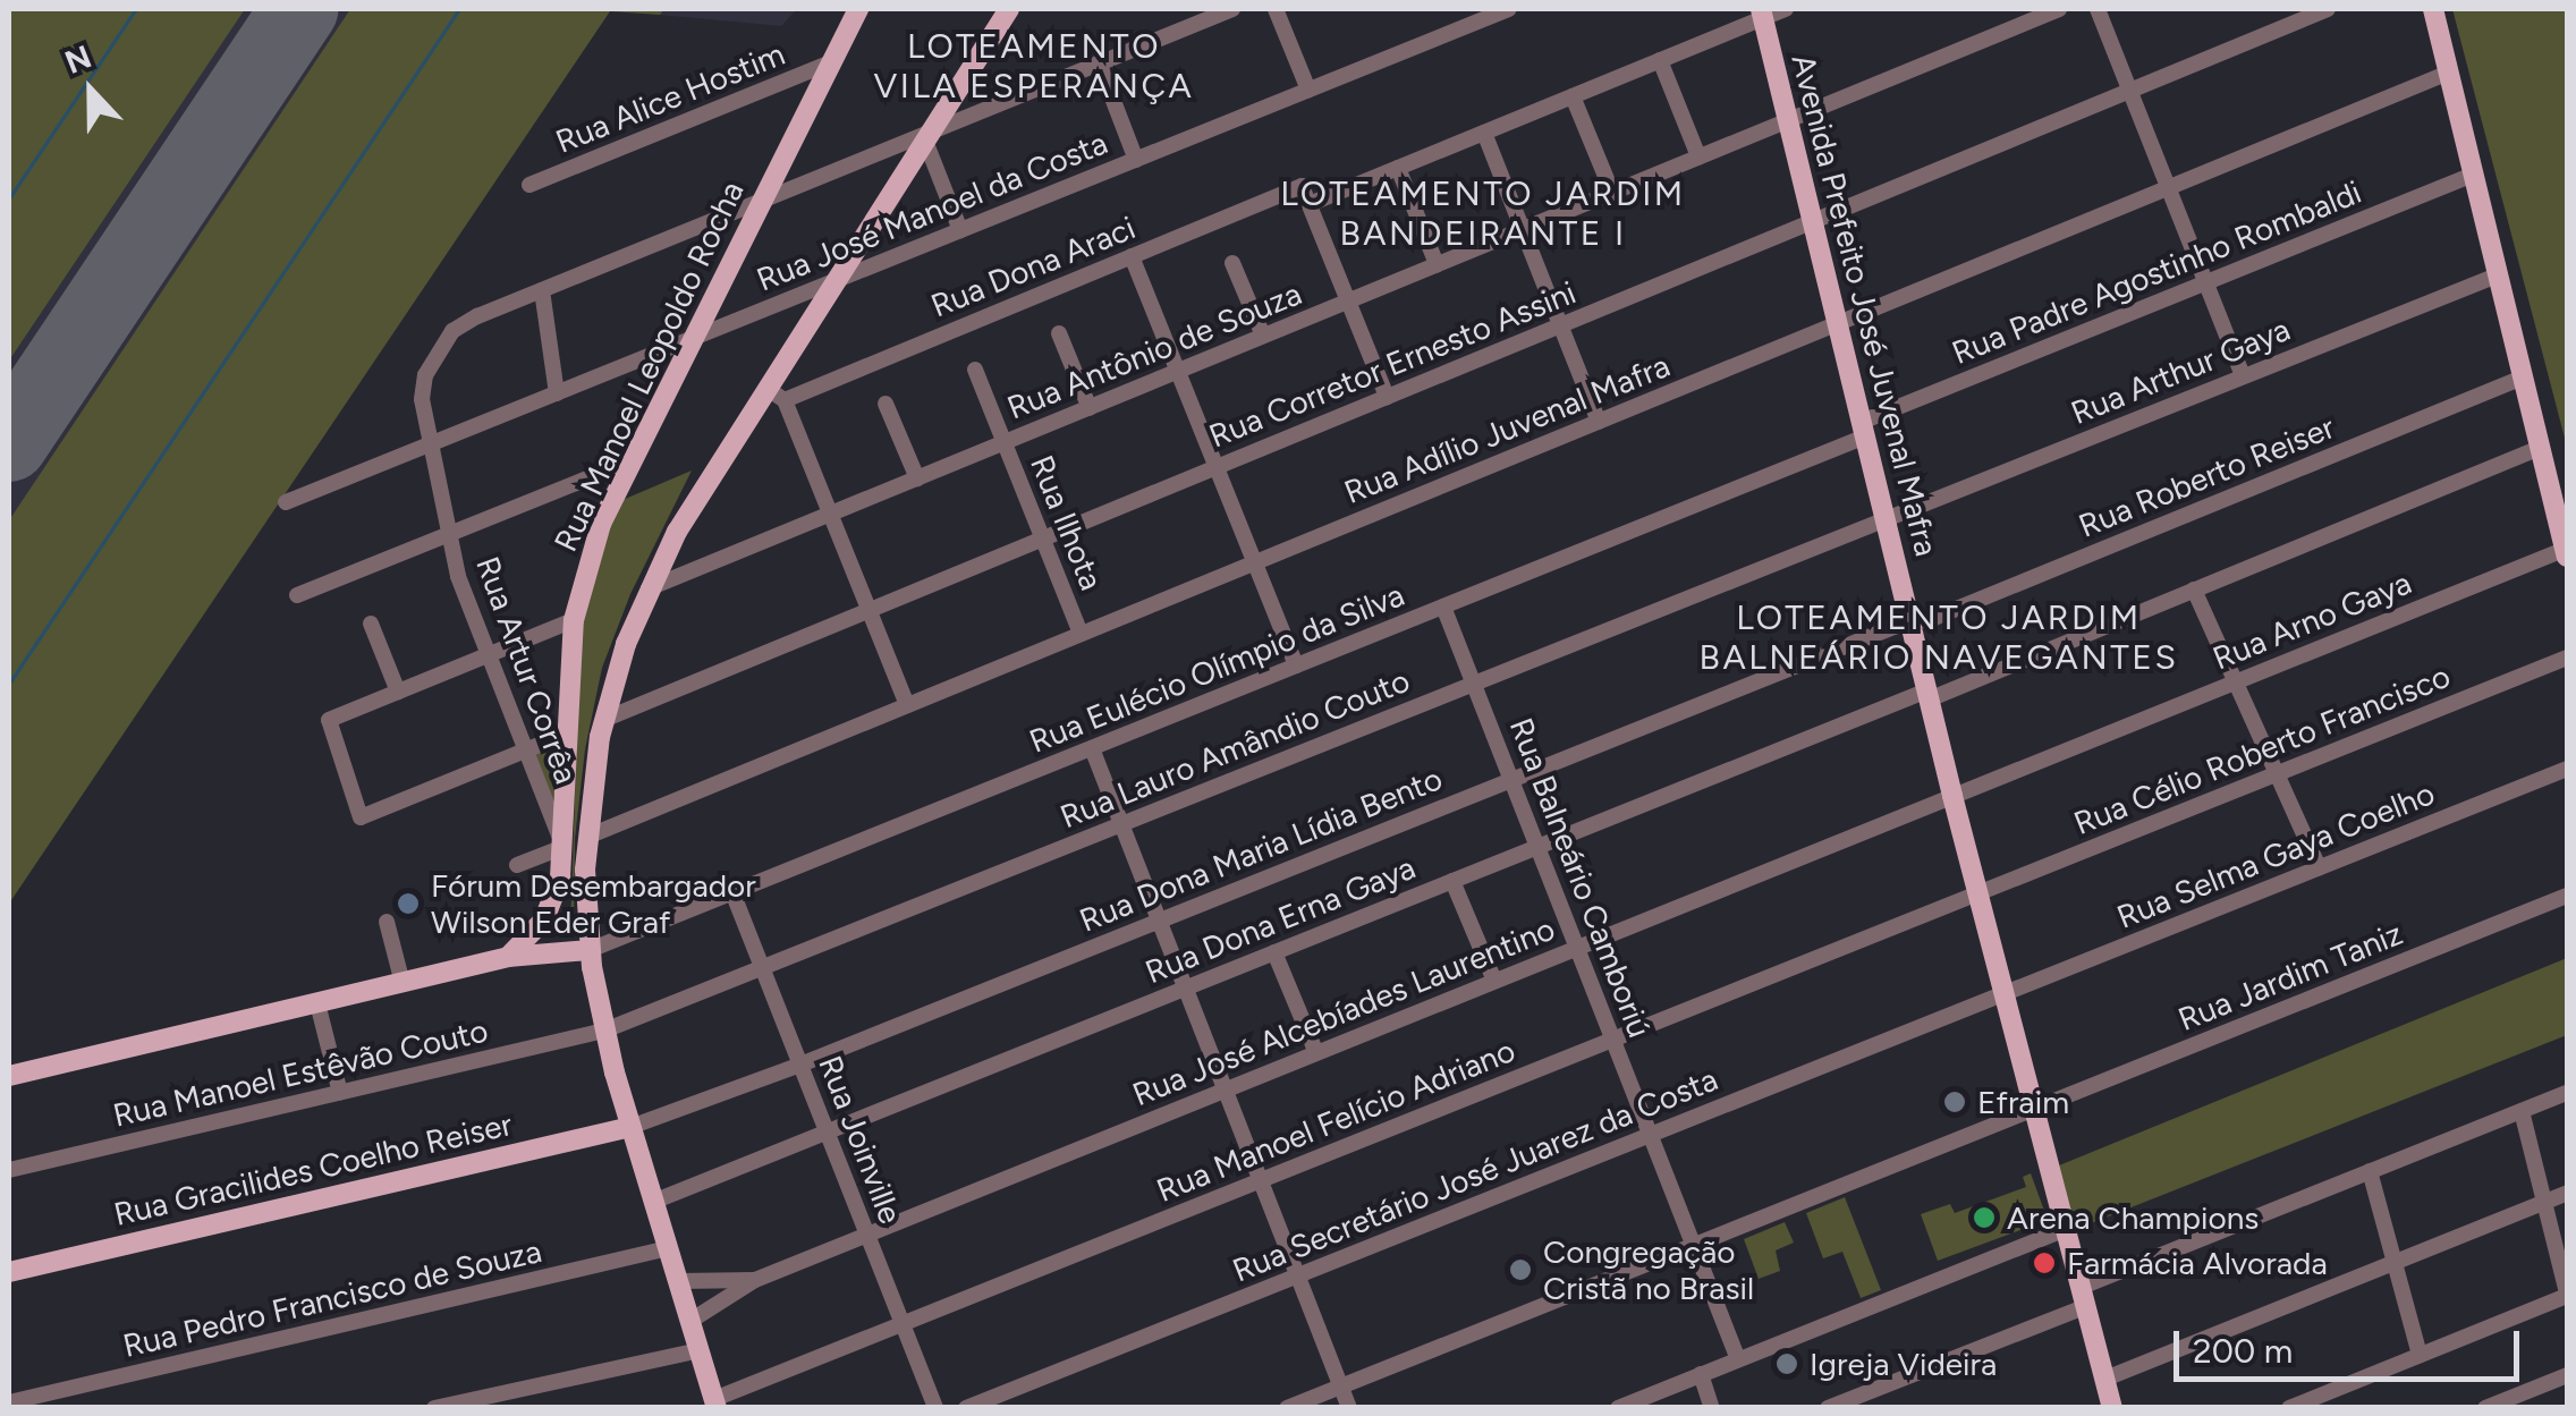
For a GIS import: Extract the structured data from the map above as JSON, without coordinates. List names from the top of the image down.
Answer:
{
  "streets": {
    "main road": ["Avenida Prefeito José Juvenal Mafra", "Rua Manoel Leopoldo Rocha", "Rua Gracilides Coelho Reiser"],
    "street": [
      "Rua Alice Hostim",
      "Rua José Manoel da Costa",
      "Rua Dona Araci",
      "Rua Padre Agostinho Rombaldi",
      "Rua Antônio de Souza",
      "Rua Corretor Ernesto Assini",
      "Rua Arthur Gaya",
      "Rua Adílio Juvenal Mafra",
      "Rua Roberto Reiser",
      "Rua Ilhota",
      "Rua Arno Gaya",
      "Rua Eulécio Olímpio da Silva",
      "Rua Artur Corrêa",
      "Rua Lauro Amândio Couto",
      "Rua Célio Roberto Francisco",
      "Rua Dona Maria Lídia Bento",
      "Rua Selma Gaya Coelho",
      "Rua Balneário Camboriú",
      "Rua Dona Erna Gaya",
      "Rua Jardim Taniz",
      "Rua José Alcebíades Laurentino",
      "Rua Manoel Estêvão Couto",
      "Rua Manoel Felício Adriano",
      "Rua Joinville",
      "Rua Secretário José Juarez da Costa",
      "Rua Pedro Francisco de Souza"
    ]
  },
  "crossings": [
    ["Rua Alice Hostim", "Rua Manoel Leopoldo Rocha"],
    ["Rua José Manoel da Costa", "Rua Manoel Leopoldo Rocha"],
    ["Rua José Manoel da Costa", "Rua Artur Corrêa"],
    ["Rua Padre Agostinho Rombaldi", "Avenida Prefeito José Juvenal Mafra"],
    ["Rua Padre Agostinho Rombaldi", "Rua Eulécio Olímpio da Silva"],
    ["Avenida Prefeito José Juvenal Mafra", "Rua Antônio de Souza"],
    ["Avenida Prefeito José Juvenal Mafra", "Rua Corretor Ernesto Assini"],
    ["Avenida Prefeito José Juvenal Mafra", "Rua Arthur Gaya"],
    ["Avenida Prefeito José Juvenal Mafra", "Rua Adílio Juvenal Mafra"],
    ["Avenida Prefeito José Juvenal Mafra", "Rua Roberto Reiser"],
    ["Avenida Prefeito José Juvenal Mafra", "Rua Arno Gaya"],
    ["Avenida Prefeito José Juvenal Mafra", "Rua Eulécio Olímpio da Silva"],
    ["Avenida Prefeito José Juvenal Mafra", "Rua Lauro Amândio Couto"],
    ["Avenida Prefeito José Juvenal Mafra", "Rua Célio Roberto Francisco"],
    ["Avenida Prefeito José Juvenal Mafra", "Rua Dona Maria Lídia Bento"],
    ["Avenida Prefeito José Juvenal Mafra", "Rua Selma Gaya Coelho"],
    ["Avenida Prefeito José Juvenal Mafra", "Rua Dona Erna Gaya"],
    ["Avenida Prefeito José Juvenal Mafra", "Rua Jardim Taniz"],
    ["Avenida Prefeito José Juvenal Mafra", "Rua José Alcebíades Laurentino"],
    ["Avenida Prefeito José Juvenal Mafra", "Rua Manoel Felício Adriano"],
    ["Avenida Prefeito José Juvenal Mafra", "Rua Secretário José Juarez da Costa"],
    ["Rua Antônio de Souza", "Rua Ilhota"],
    ["Rua Corretor Ernesto Assini", "Rua Ilhota"],
    ["Rua Manoel Leopoldo Rocha", "Rua Artur Corrêa"],
    ["Rua Arthur Gaya", "Rua Lauro Amândio Couto"],
    ["Rua Adílio Juvenal Mafra", "Rua Ilhota"],
    ["Rua Roberto Reiser", "Rua Dona Maria Lídia Bento"],
    ["Rua Arno Gaya", "Rua José Alcebíades Laurentino"],
    ["Rua Eulécio Olímpio da Silva", "Rua Balneário Camboriú"],
    ["Rua Eulécio Olímpio da Silva", "Rua Joinville"],
    ["Rua Lauro Amândio Couto", "Rua Balneário Camboriú"],
    ["Rua Lauro Amândio Couto", "Rua Manoel Estêvão Couto"],
    ["Rua Lauro Amândio Couto", "Rua Joinville"],
    ["Rua Célio Roberto Francisco", "Rua Manoel Felício Adriano"],
    ["Rua Dona Maria Lídia Bento", "Rua Balneário Camboriú"],
    ["Rua Dona Maria Lídia Bento", "Rua Joinville"],
    ["Rua Dona Maria Lídia Bento", "Rua Gracilides Coelho Reiser"],
    ["Rua Selma Gaya Coelho", "Rua Secretário José Juarez da Costa"],
    ["Rua Balneário Camboriú", "Rua Dona Erna Gaya"],
    ["Rua Balneário Camboriú", "Rua Jardim Taniz"],
    ["Rua Balneário Camboriú", "Rua José Alcebíades Laurentino"],
    ["Rua Balneário Camboriú", "Rua Manoel Felício Adriano"],
    ["Rua Balneário Camboriú", "Rua Secretário José Juarez da Costa"],
    ["Rua Dona Erna Gaya", "Rua Joinville"],
    ["Rua José Alcebíades Laurentino", "Rua Joinville"],
    ["Rua Manoel Felício Adriano", "Rua Joinville"]
  ],
  "districts": ["LOTEAMENTO VILA ESPERANÇA", "LOTEAMENTO JARDIM BANDEIRANTE I", "LOTEAMENTO JARDIM BALNEÁRIO NAVEGANTES"],
  "places": [
    "Fórum Desembargador Wilson Eder Graf",
    "Efraim",
    "Arena Champions",
    "Farmácia Alvorada",
    "Congregação Cristã no Brasil",
    "Igreja Videira"
  ],
  "scale_bar": "200 m",
  "north": "top"
}
